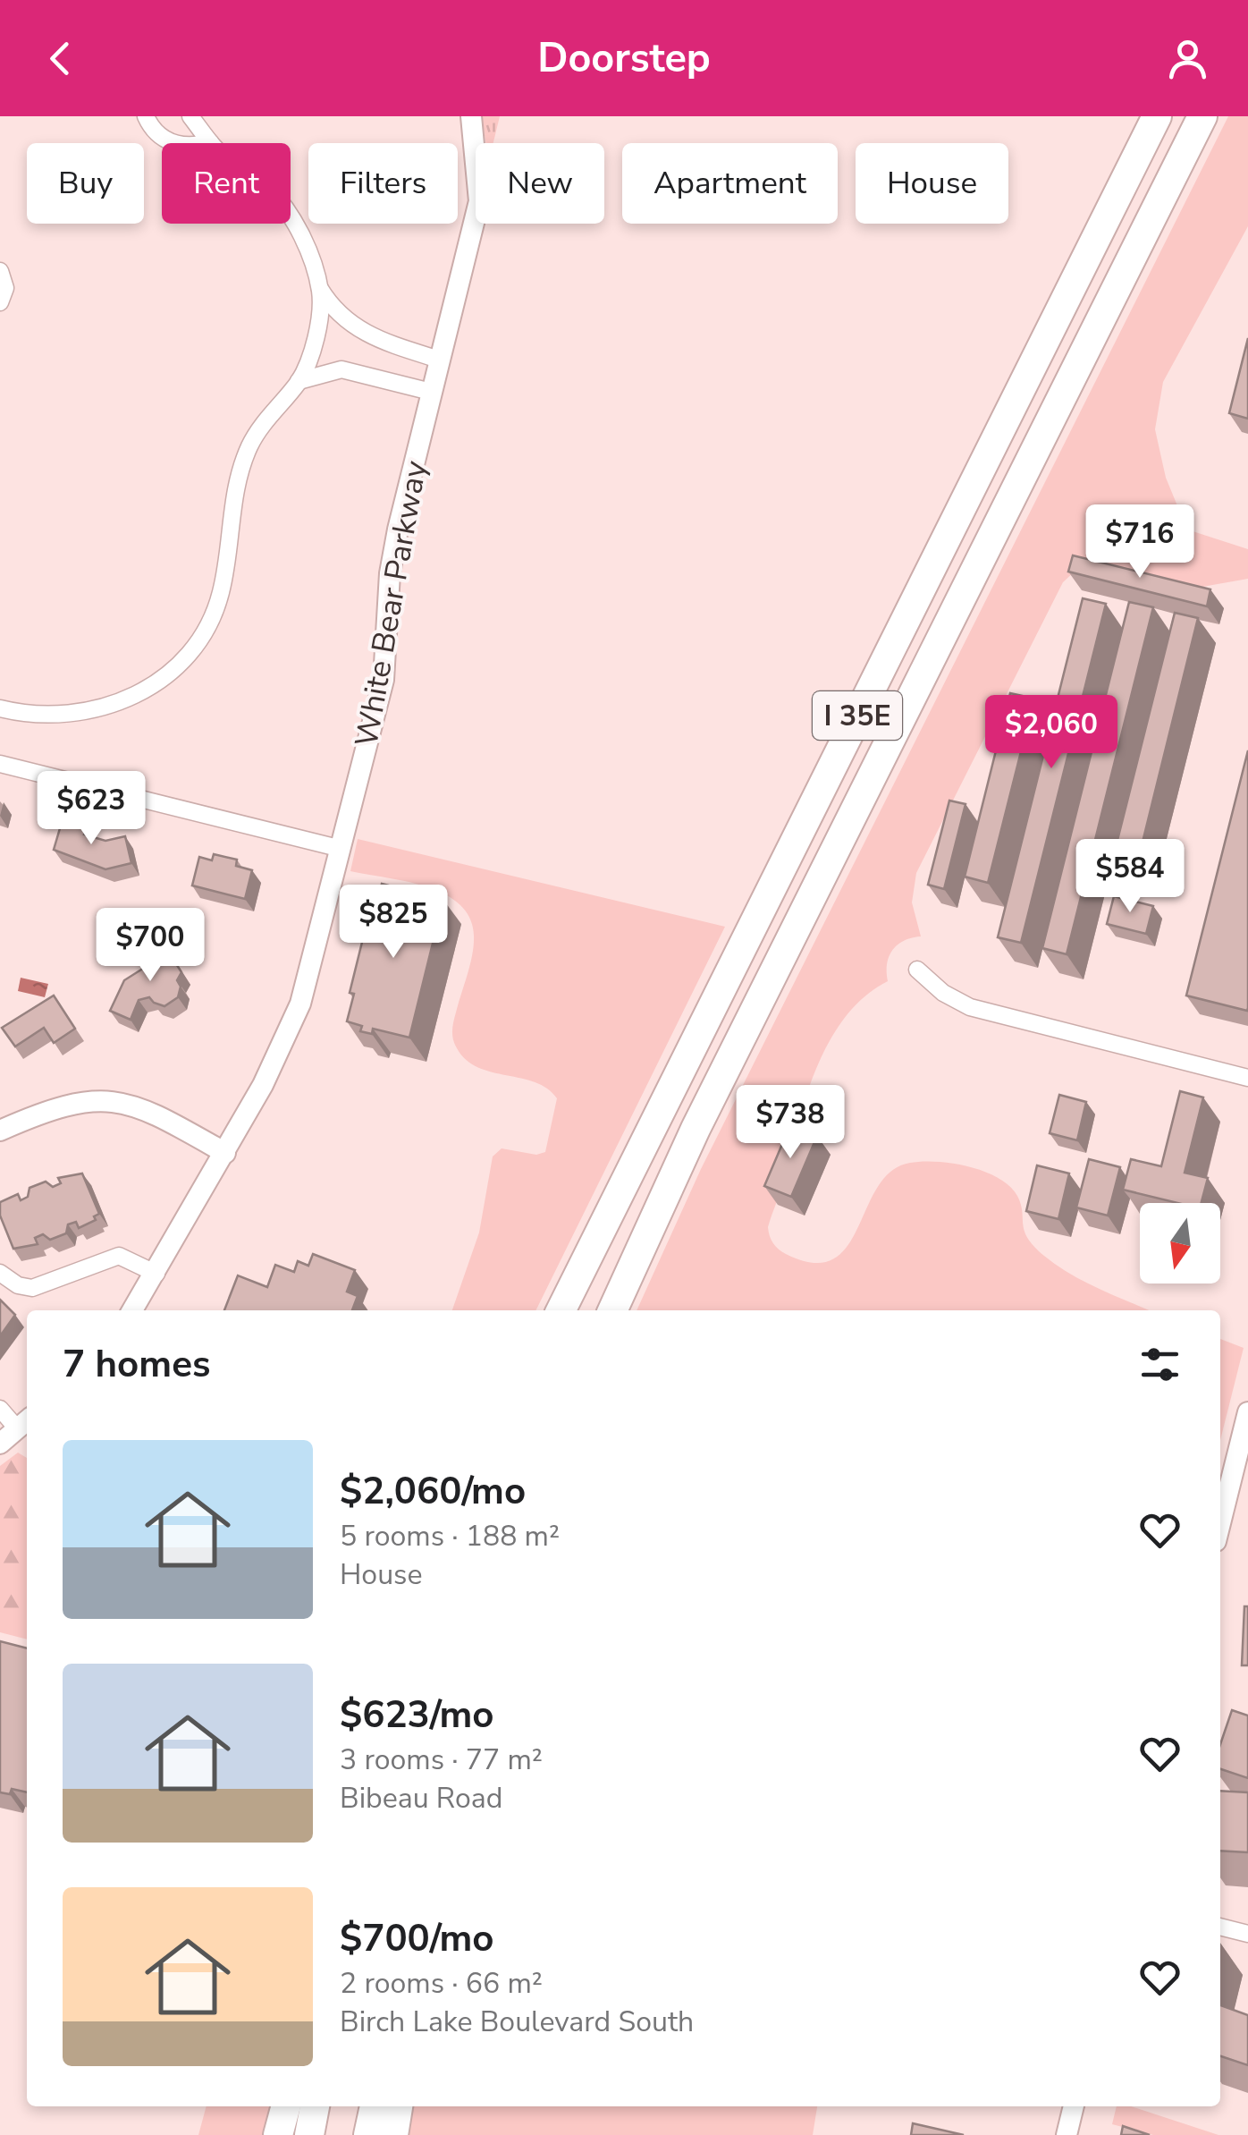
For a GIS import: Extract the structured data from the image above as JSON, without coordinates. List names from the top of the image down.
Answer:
{
  "streets": {
    "highway": ["I 35E"],
    "street": ["White Bear Parkway"]
  },
  "north": "bottom",
  "page": {
    "header": "Doorstep",
    "chip": [
      "Buy",
      "Rent",
      "Filters",
      "New",
      "Apartment",
      "House"
    ],
    "price": [
      "$716",
      "$2,060",
      "$623",
      "$584",
      "$825",
      "$700",
      "$738"
    ],
    "heading": "7 homes",
    "list": [
      {
        "name": "$2,060/mo",
        "note": "5 rooms · 188 m² · House"
      },
      {
        "name": "$623/mo",
        "note": "3 rooms · 77 m² · Bibeau Road"
      },
      {
        "name": "$700/mo",
        "note": "2 rooms · 66 m² · Birch Lake Boulevard South"
      }
    ]
  }
}
